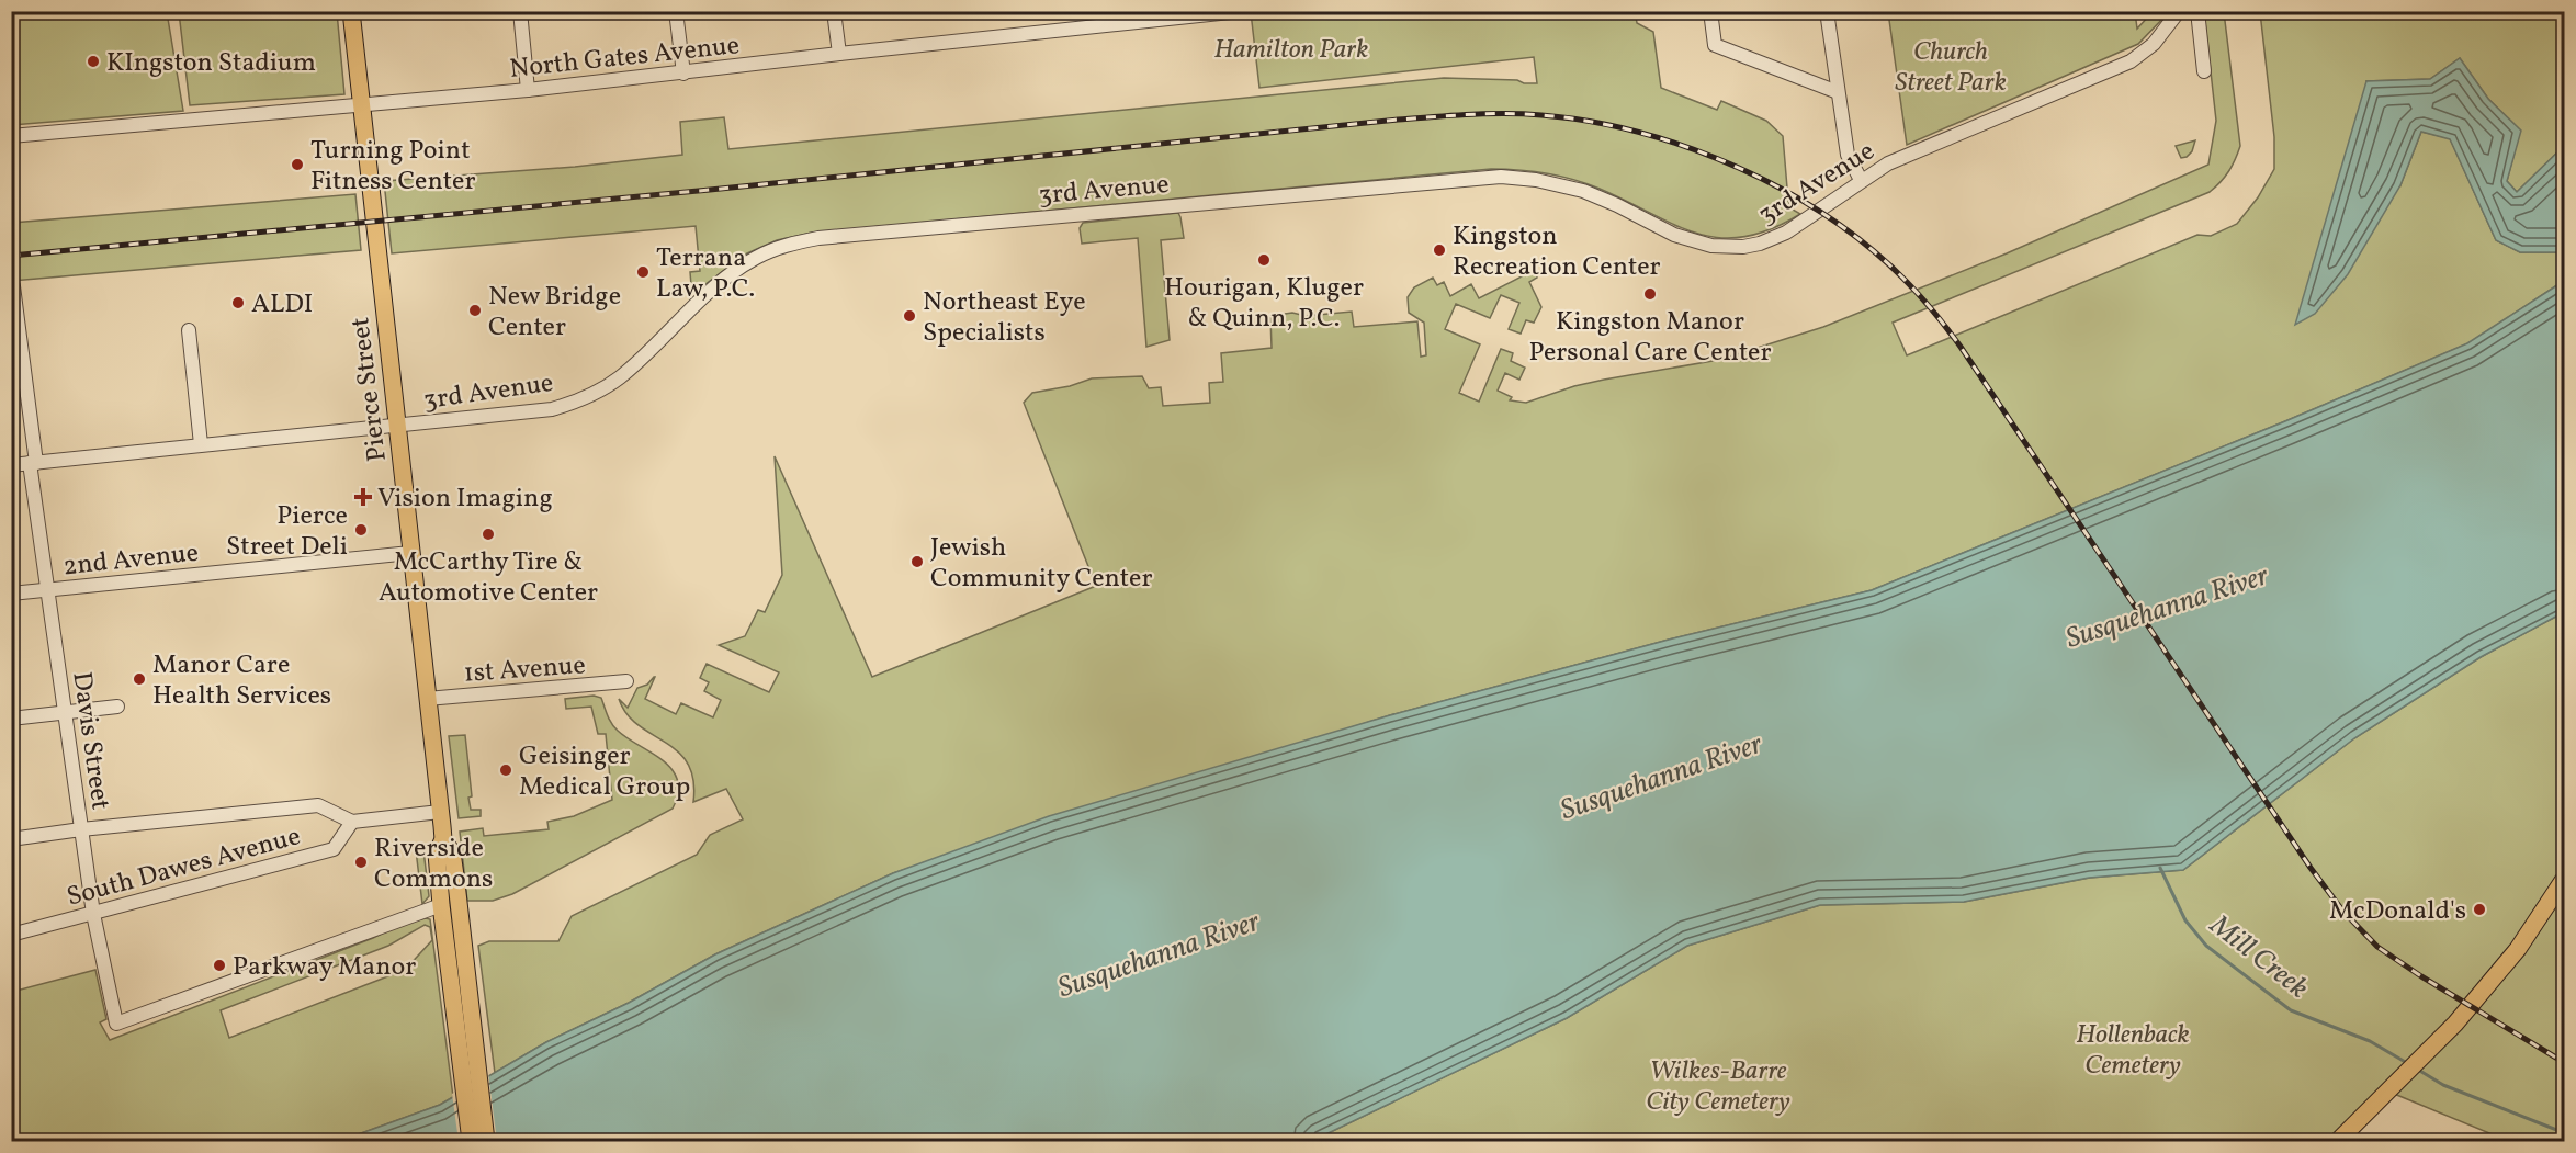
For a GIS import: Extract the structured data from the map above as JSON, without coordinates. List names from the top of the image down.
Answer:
{
  "streets": {
    "main road": ["Pierce Street"],
    "street": [
      "North Gates Avenue",
      "3rd Avenue",
      "2nd Avenue",
      "1st Avenue",
      "Davis Street",
      "South Dawes Avenue"
    ]
  },
  "crossings": [
    ["North Gates Avenue", "Pierce Street"],
    ["3rd Avenue", "Pierce Street"],
    ["3rd Avenue", "Davis Street"],
    ["Pierce Street", "2nd Avenue"],
    ["Pierce Street", "1st Avenue"],
    ["Pierce Street", "Davis Street"],
    ["2nd Avenue", "Davis Street"],
    ["Davis Street", "South Dawes Avenue"]
  ],
  "water": ["Susquehanna River", "Mill Creek"],
  "parks": [
    "Hamilton Park",
    "Church Street Park",
    "Hollenback Cemetery",
    "Wilkes-Barre City Cemetery"
  ],
  "places": {
    "other": [
      "KIngston Stadium",
      "Turning Point Fitness Center",
      "Kingston Recreation Center",
      "Hourigan, Kluger & Quinn, P.C.",
      "Terrana Law, P.C.",
      "Kingston Manor Personal Care Center",
      "ALDI",
      "New Bridge Center",
      "Northeast Eye Specialists",
      "Pierce Street Deli",
      "McCarthy Tire & Automotive Center",
      "Jewish Community Center",
      "Manor Care Health Services",
      "Geisinger Medical Group",
      "Riverside Commons",
      "McDonald's",
      "Parkway Manor"
    ],
    "health": ["Vision Imaging"]
  }
}
